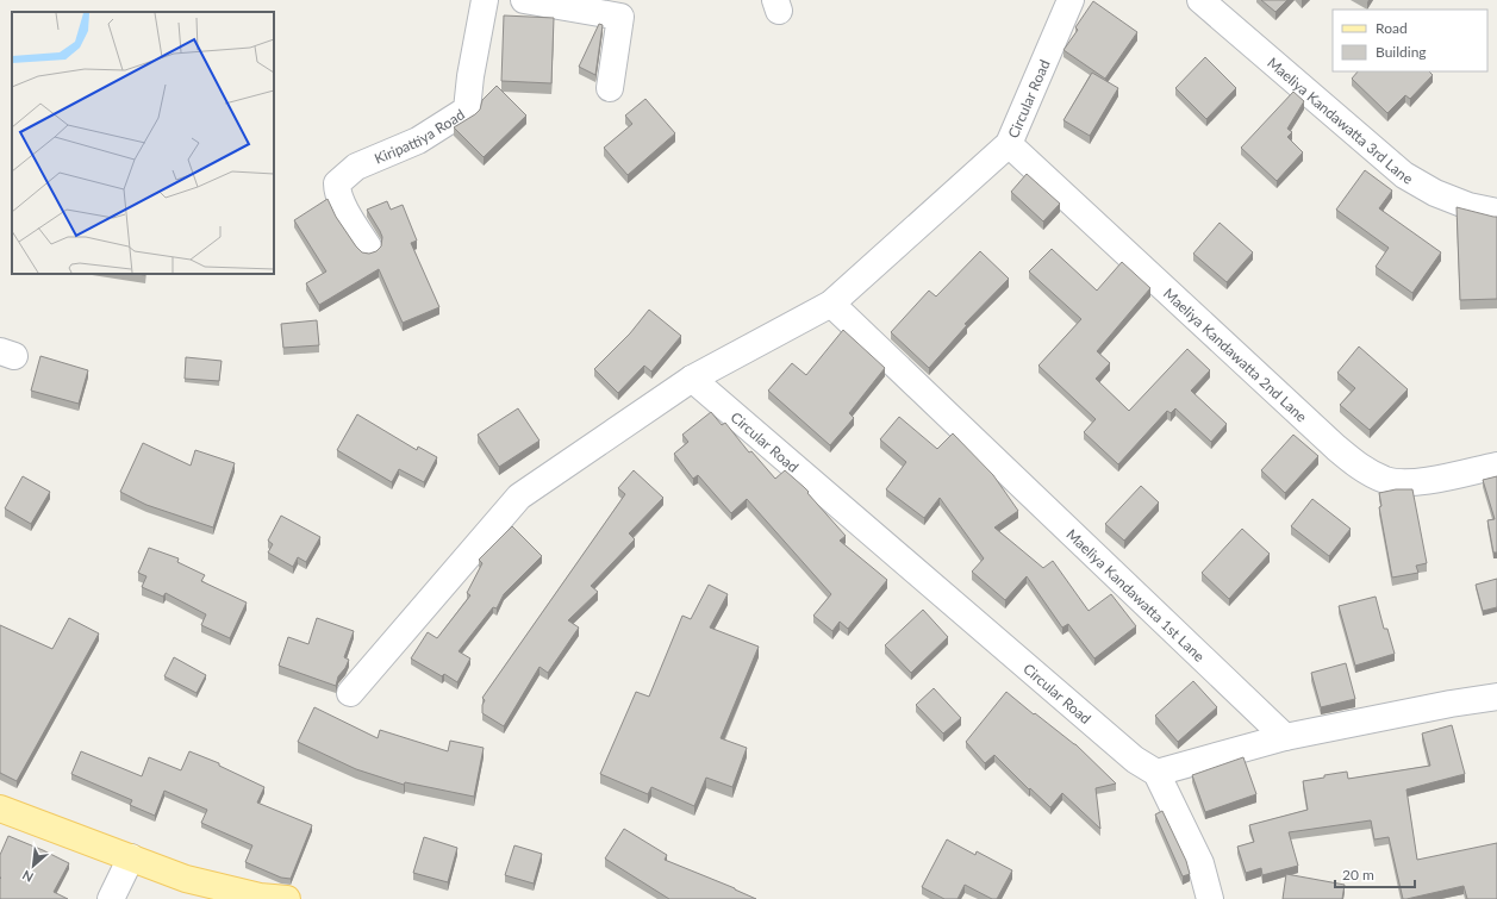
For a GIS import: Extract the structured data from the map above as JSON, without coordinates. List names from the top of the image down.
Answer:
{
  "streets": {
    "street": [
      "Circular Road",
      "Maeliya Kandawatta 3rd Lane",
      "Kiripattiya Road",
      "Maeliya Kandawatta 2nd Lane",
      "Maeliya Kandawatta 1st Lane"
    ]
  },
  "crossings": [
    ["Circular Road", "Maeliya Kandawatta 2nd Lane"],
    ["Circular Road", "Maeliya Kandawatta 1st Lane"]
  ],
  "legend": ["Road", "Building"],
  "scale_bar": "20 m",
  "north": "bottom left"
}
